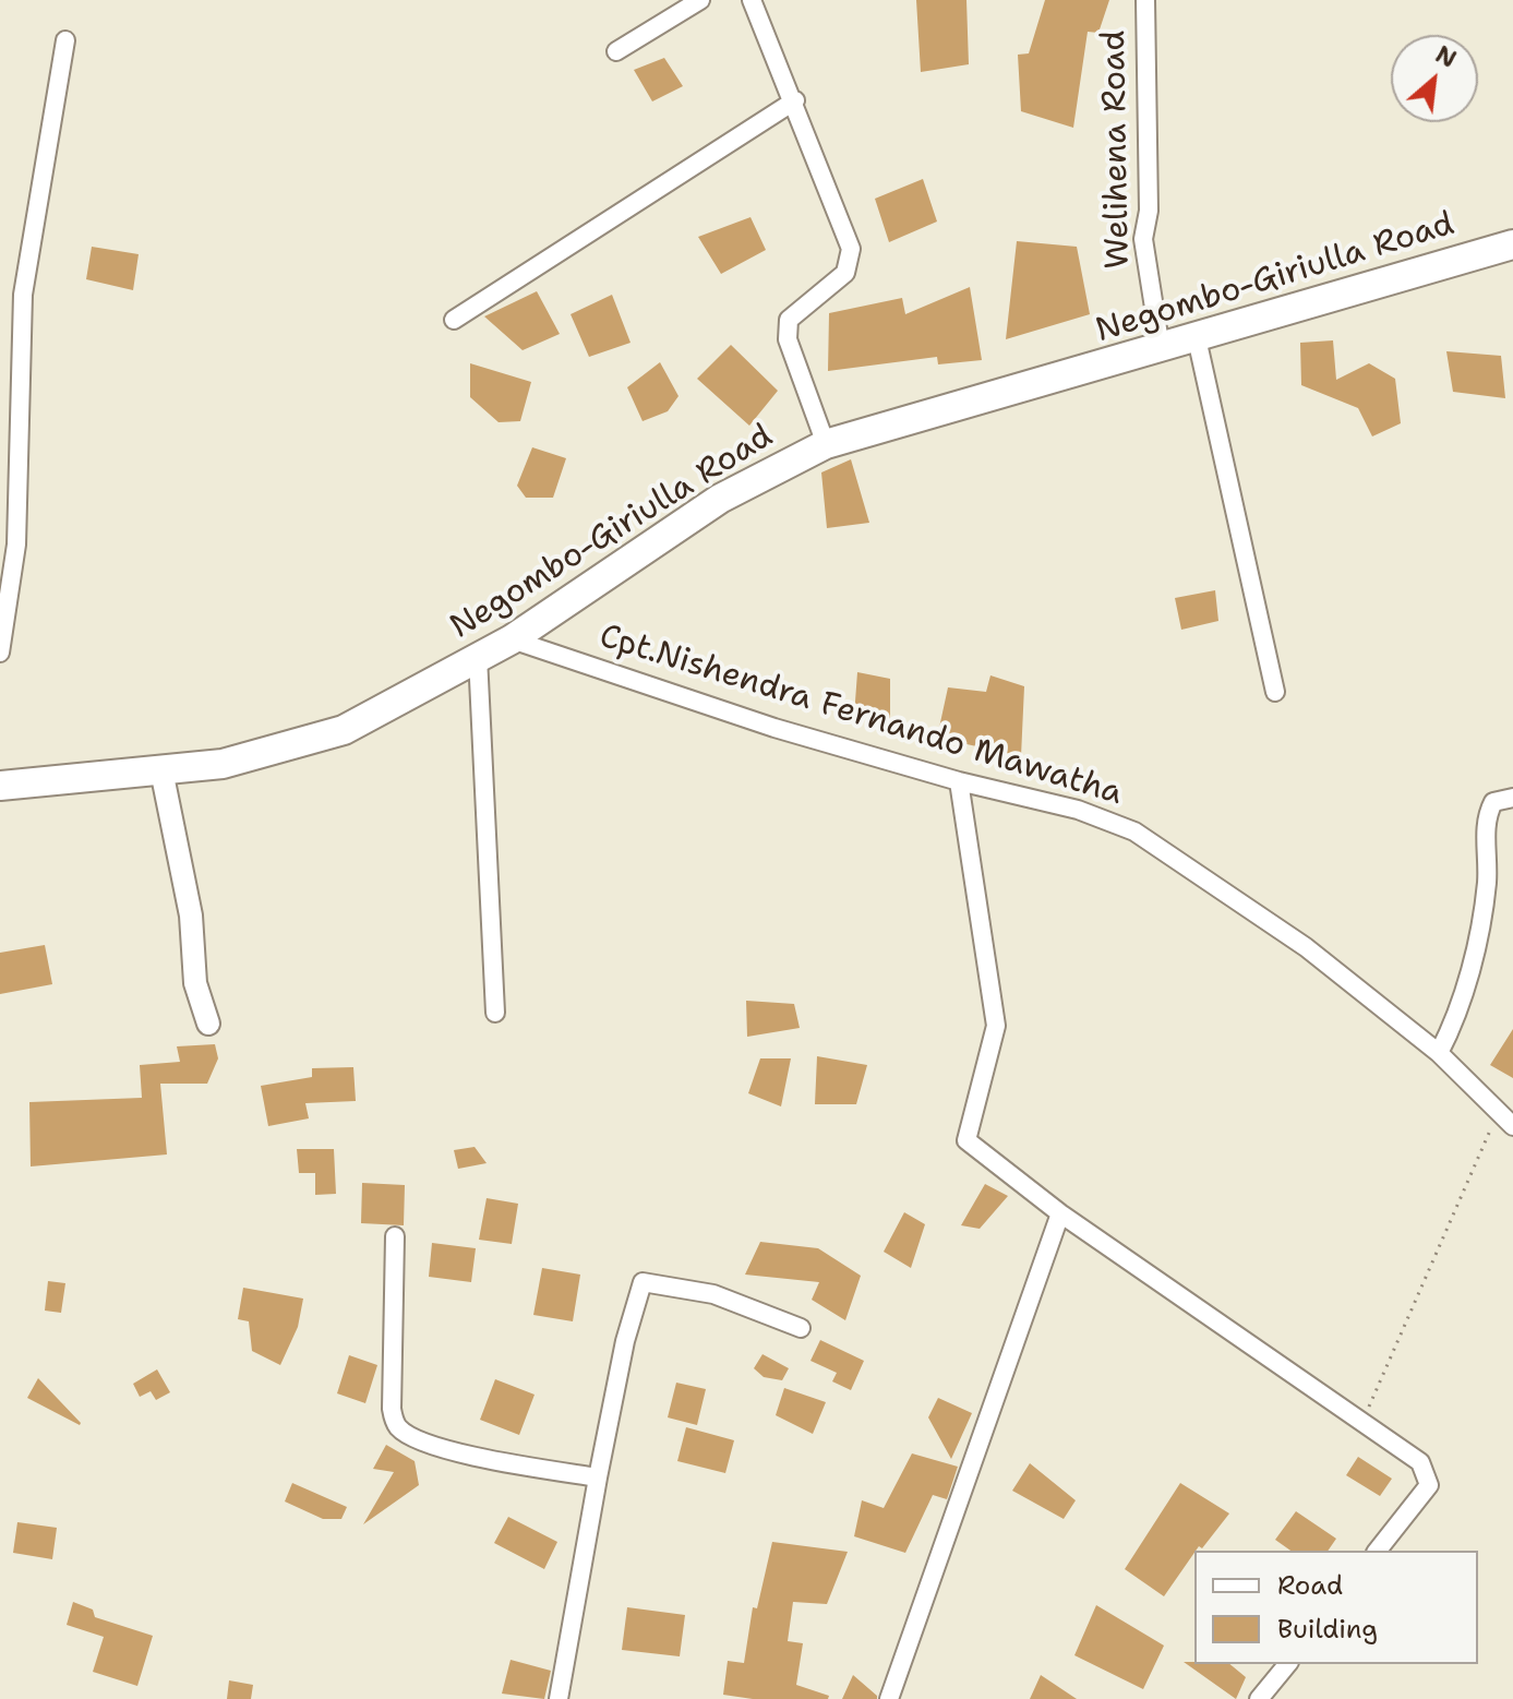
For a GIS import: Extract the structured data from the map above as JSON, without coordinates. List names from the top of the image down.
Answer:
{
  "streets": {
    "main road": ["Negombo-Giriulla Road"],
    "street": ["Welihena Road", "Cpt.Nishendra Fernando Mawatha"]
  },
  "crossings": [
    ["Welihena Road", "Negombo-Giriulla Road"],
    ["Negombo-Giriulla Road", "Cpt.Nishendra Fernando Mawatha"]
  ],
  "legend": ["Road", "Building"],
  "north": "top right"
}
